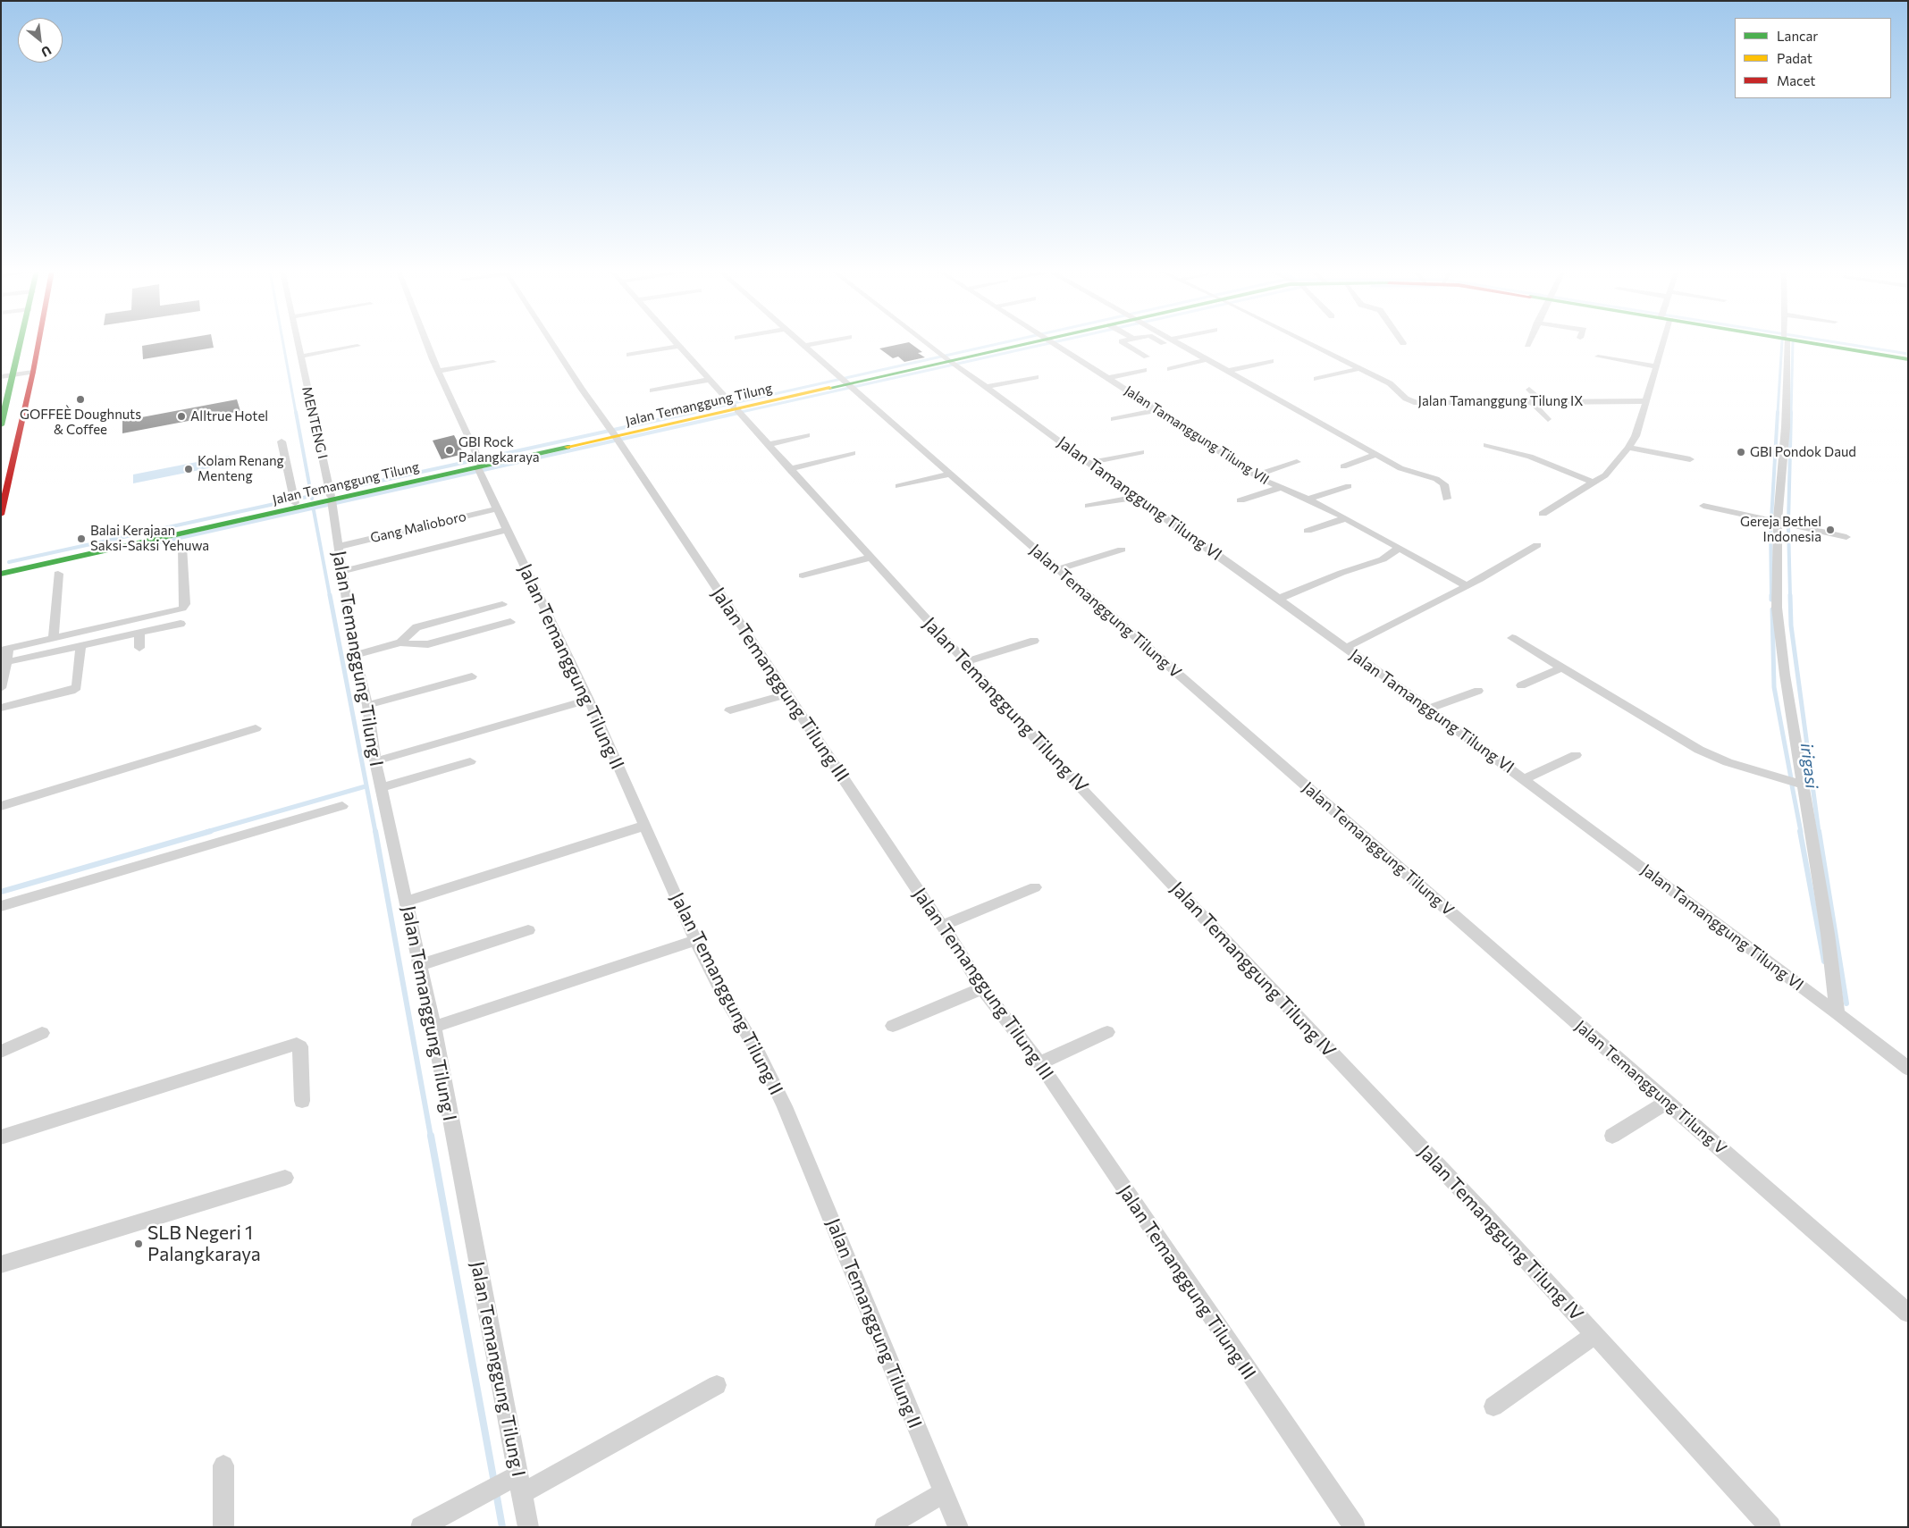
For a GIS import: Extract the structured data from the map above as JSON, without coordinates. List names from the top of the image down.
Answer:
{
  "streets": {
    "main road": ["Jalan Temanggung Tilung"],
    "street": [
      "Jalan Tamanggung Tilung IX",
      "MENTENG I",
      "Jalan Tamanggung Tilung VII",
      "Jalan Tamanggung Tilung VI",
      "Gang Malioboro",
      "Jalan Temanggung Tilung V",
      "Jalan Temanggung Tilung I",
      "Jalan Temanggung Tilung II",
      "Jalan Temanggung Tilung III",
      "Jalan Temanggung Tilung IV"
    ]
  },
  "crossings": [
    ["Jalan Temanggung Tilung", "MENTENG I"],
    ["Jalan Temanggung Tilung", "Jalan Tamanggung Tilung VI"],
    ["Jalan Temanggung Tilung", "Jalan Temanggung Tilung V"],
    ["Jalan Temanggung Tilung", "Jalan Temanggung Tilung I"],
    ["Jalan Temanggung Tilung", "Jalan Temanggung Tilung II"],
    ["Jalan Temanggung Tilung", "Jalan Temanggung Tilung III"],
    ["Jalan Temanggung Tilung", "Jalan Temanggung Tilung IV"],
    ["MENTENG I", "Jalan Temanggung Tilung I"],
    ["Gang Malioboro", "Jalan Temanggung Tilung I"],
    ["Gang Malioboro", "Jalan Temanggung Tilung II"]
  ],
  "water": ["irigasi"],
  "places": [
    "GOFFEÈ Doughnuts & Coffee",
    "Alltrue Hotel",
    "GBI Rock Palangkaraya",
    "GBI Pondok Daud",
    "Kolam Renang Menteng",
    "Gereja Bethel Indonesia",
    "Balai Kerajaan Saksi-Saksi Yehuwa",
    "SLB Negeri 1 Palangkaraya"
  ],
  "legend": ["Lancar", "Padat", "Macet"],
  "north": "bottom right"
}
